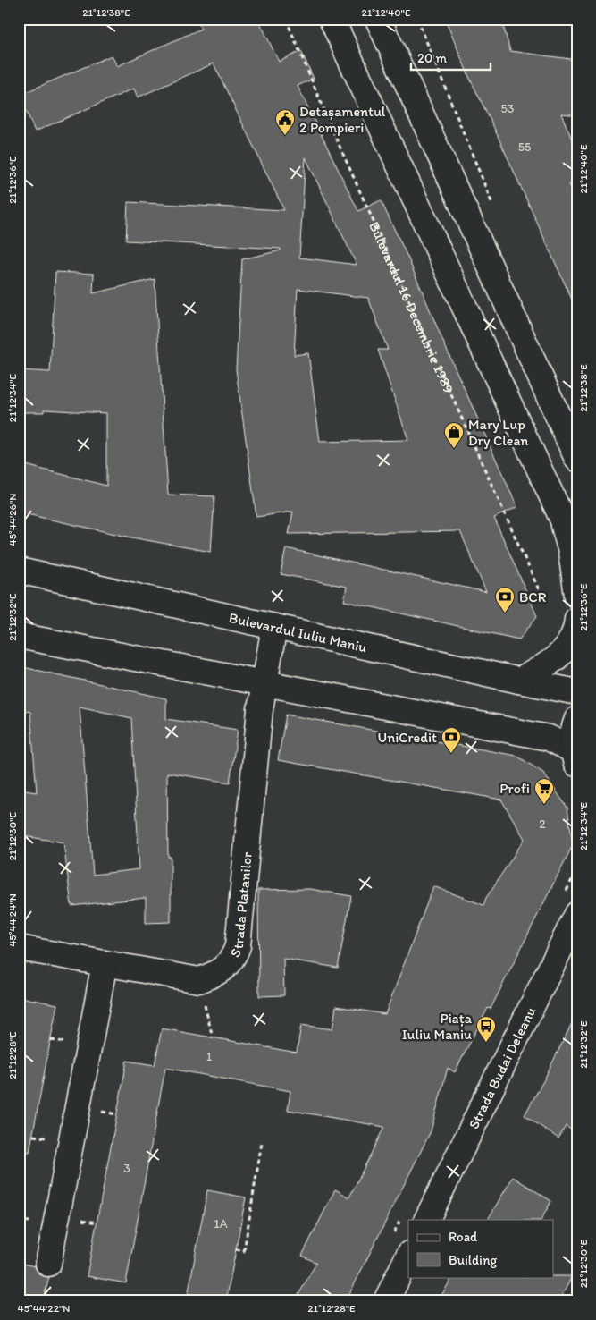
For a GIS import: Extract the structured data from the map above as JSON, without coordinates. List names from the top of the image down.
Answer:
{
  "streets": {
    "main road": ["Bulevardul Iuliu Maniu", "Strada Platanilor", "Strada Budai Deleanu"],
    "path": ["Bulevardul 16 Decembrie 1989"]
  },
  "crossings": [
    ["Bulevardul Iuliu Maniu", "Strada Platanilor"]
  ],
  "places": {
    "public building": ["Detașamentul 2 Pompieri"],
    "shop": ["Mary Lup Dry Clean"],
    "bank": ["BCR", "UniCredit"],
    "supermarket": ["Profi"],
    "bus stop": ["Piața Iuliu Maniu"]
  },
  "house_numbers": [
    "53",
    "55",
    "2",
    "1",
    "3",
    "1A"
  ],
  "legend": ["Road", "Building"],
  "scale_bar": "20 m",
  "coordinates": [
    "21°12'38\"E",
    "21°12'40\"E",
    "21°12'36\"E",
    "21°12'34\"E",
    "45°44'26\"N",
    "21°12'32\"E",
    "21°12'30\"E",
    "45°44'24\"N",
    "21°12'28\"E",
    "45°44'22\"N"
  ]
}
